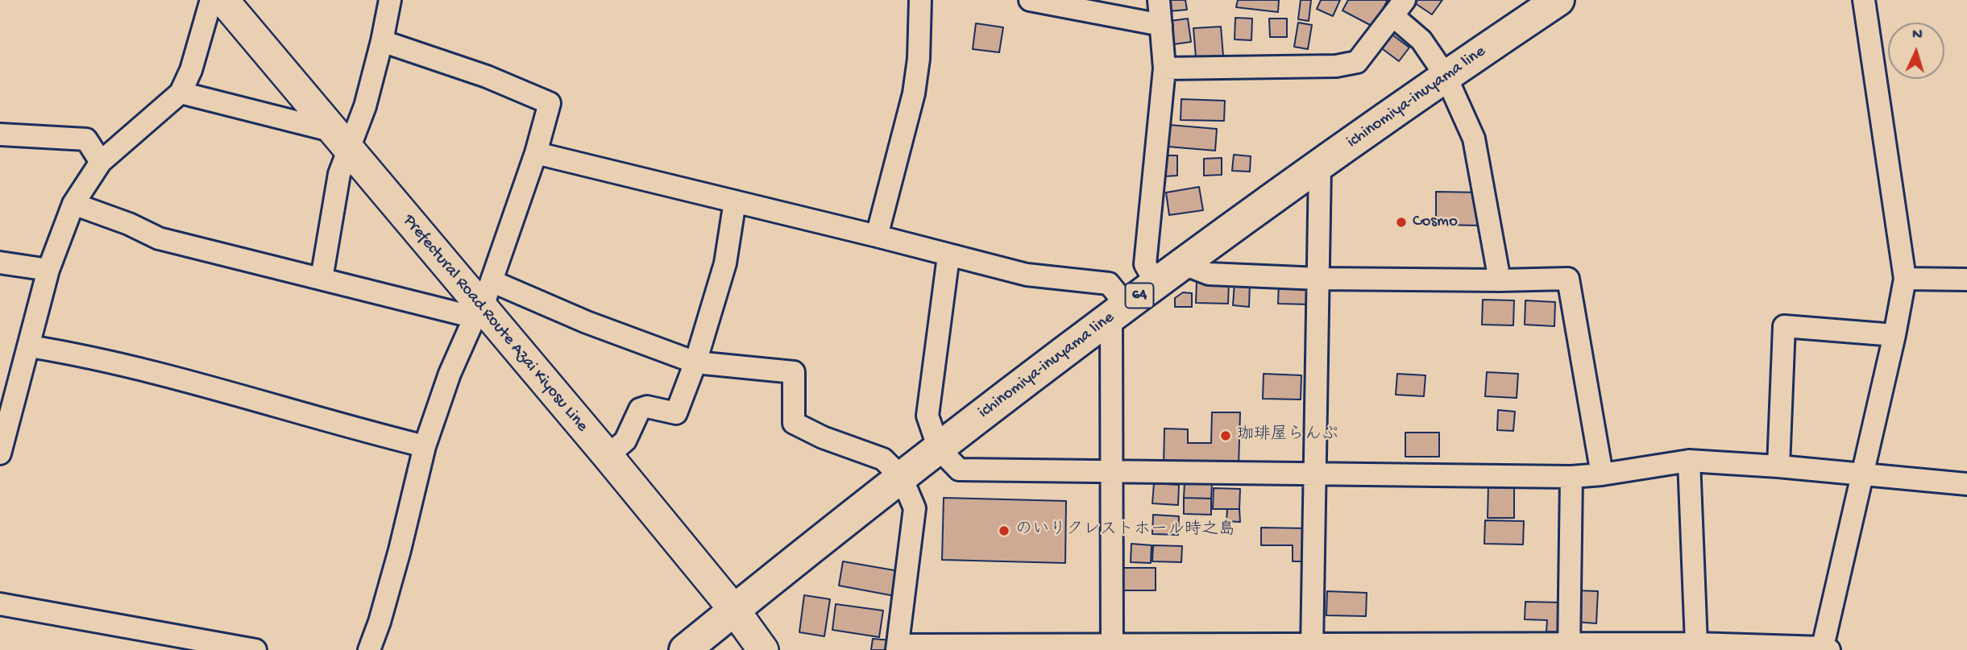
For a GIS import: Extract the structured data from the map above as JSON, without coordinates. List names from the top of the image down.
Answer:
{
  "streets": {
    "main road": ["ichinomiya-inuyama line", "64", "Prefectural Road Route Azai Kiyosu Line"]
  },
  "crossings": [
    ["ichinomiya-inuyama line", "Prefectural Road Route Azai Kiyosu Line"]
  ],
  "places": ["Cosmo", "珈琲屋らんぷ", "のいりクレストホール時之島"],
  "north": "top"
}
